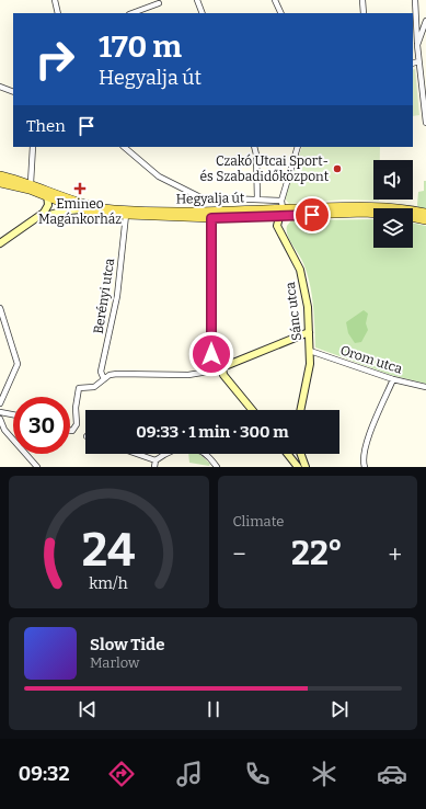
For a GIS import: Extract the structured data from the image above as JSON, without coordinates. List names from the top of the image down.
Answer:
{
  "streets": {
    "main road": ["Hegyalja út"],
    "street": ["Berényi utca", "Sánc utca", "Orom utca"]
  },
  "crossings": [
    ["Hegyalja út", "Berényi utca"],
    ["Hegyalja út", "Sánc utca"],
    ["Sánc utca", "Orom utca"]
  ],
  "places": {
    "other": ["Czakó Utcai Sport- és Szabadidőközpont"],
    "health": ["Emineo Magánkorház"]
  },
  "page": {
    "turn": ["170 m", "Hegyalja út"],
    "then": "Then",
    "limit": "30",
    "trip": "09:33 · 1 min · 300 m",
    "tile": "Climate",
    "heat": ["−", "22°", "+"],
    "song": ["Slow Tide", "Marlow"],
    "tabs": "09:32",
    "gauge": ["24", "km/h"]
  }
}
